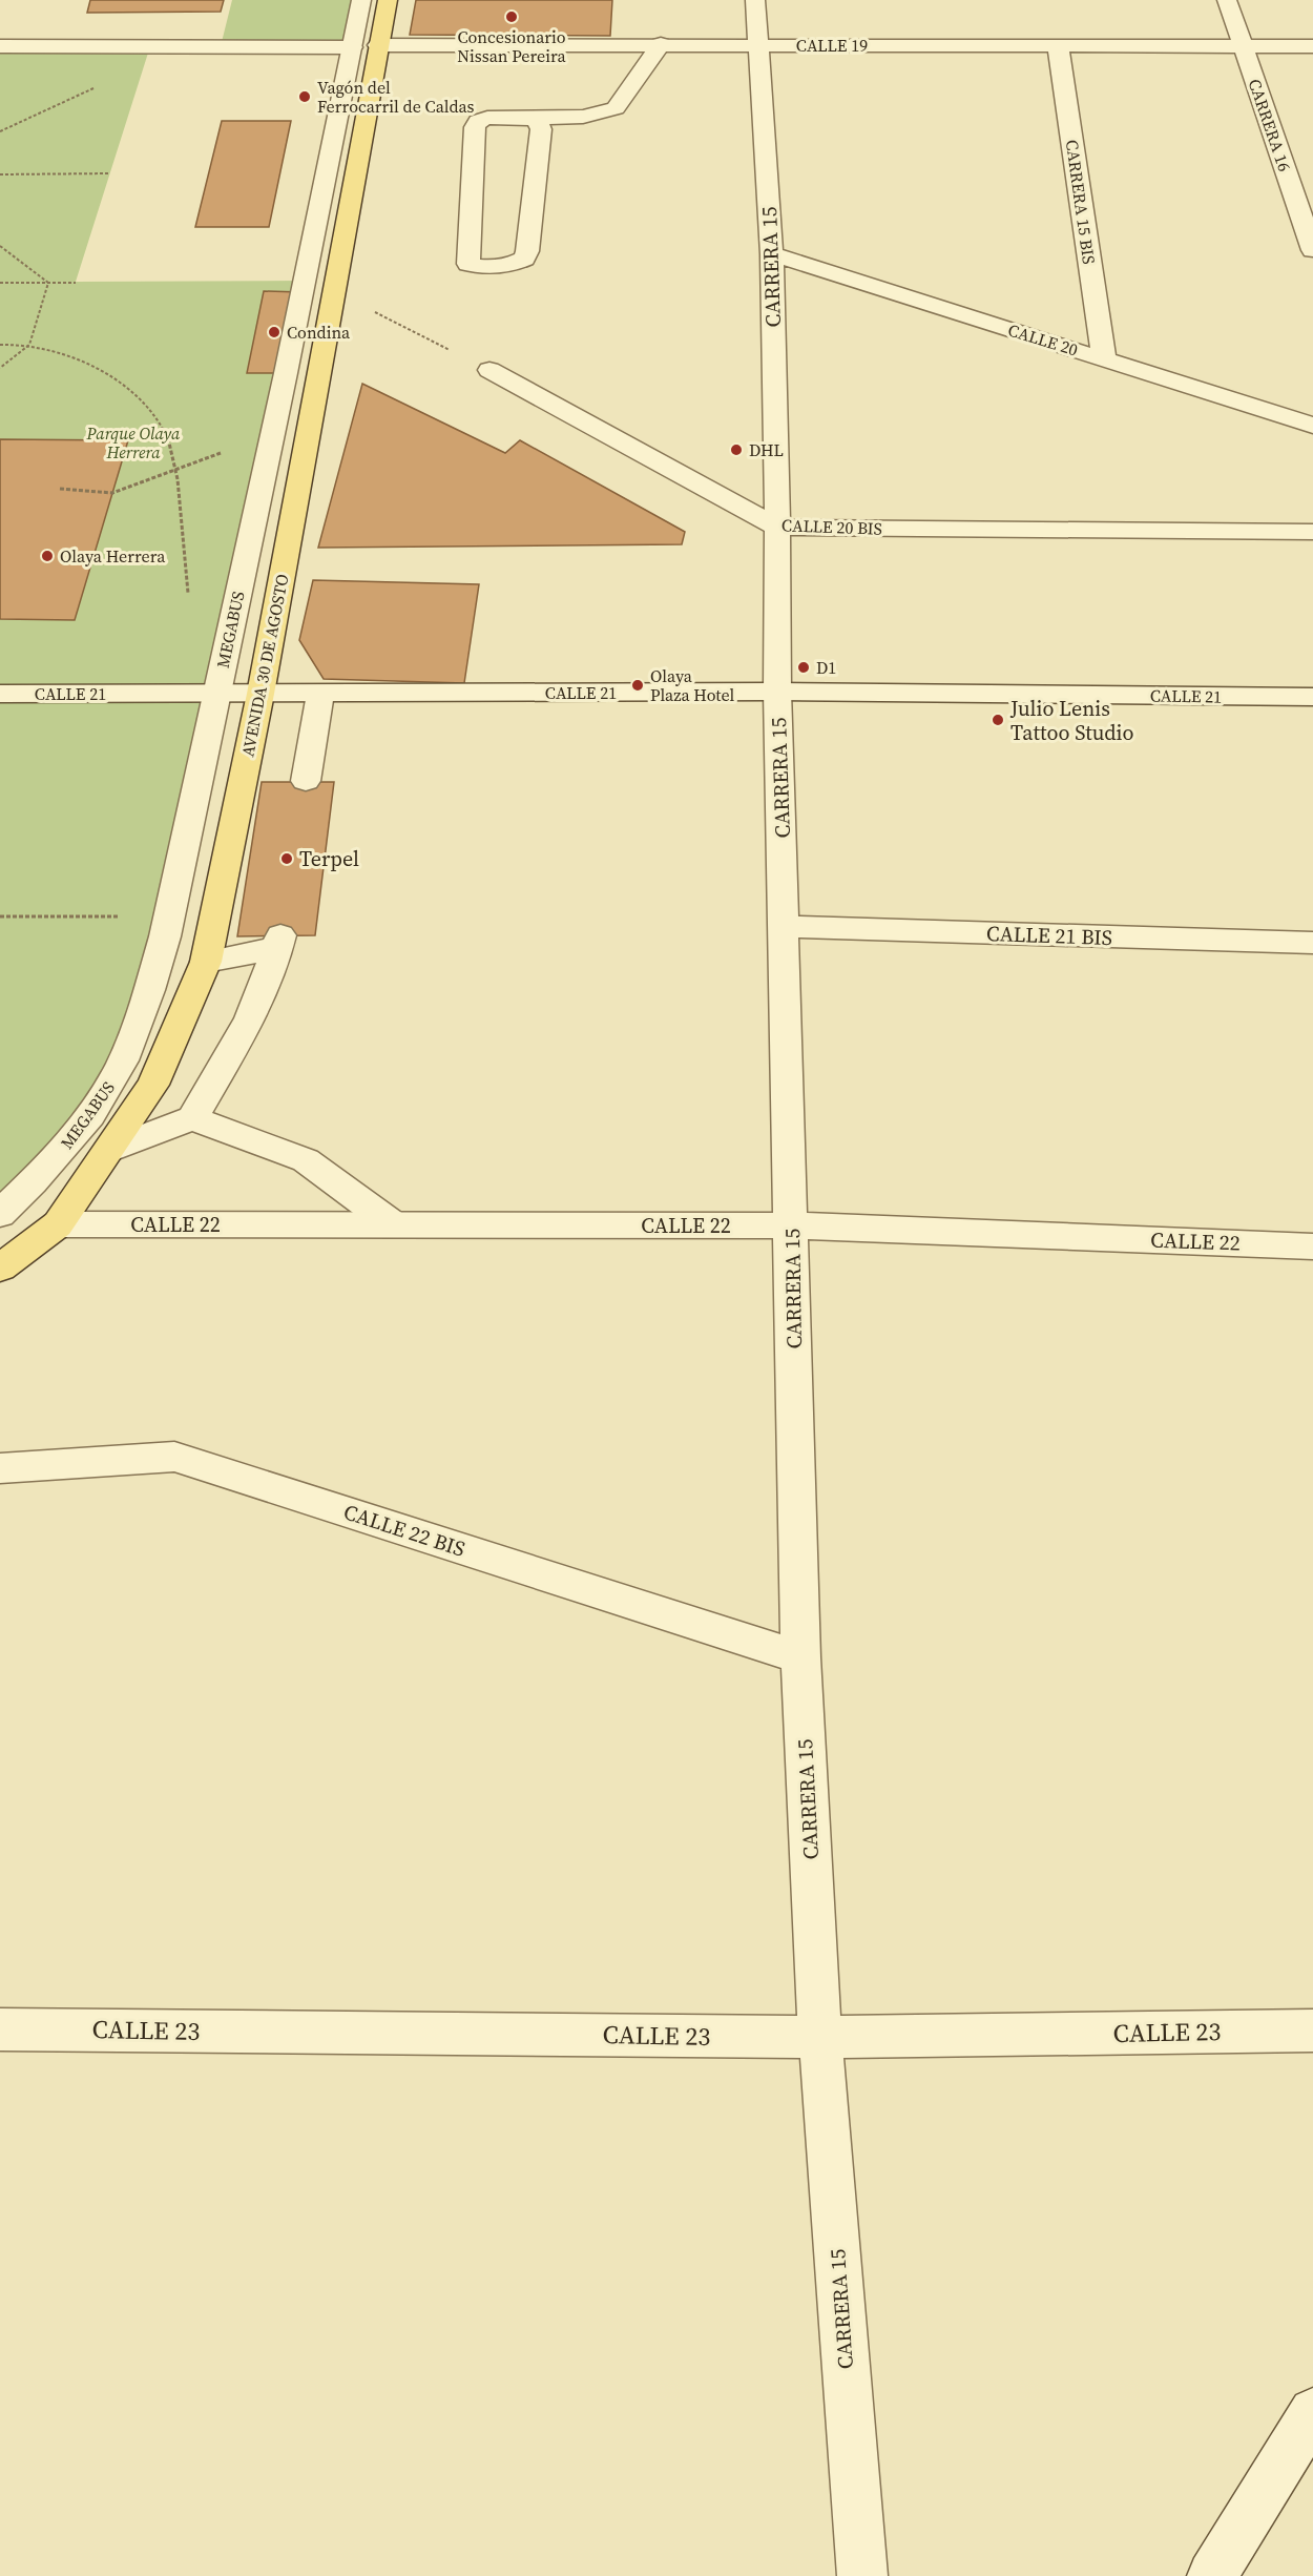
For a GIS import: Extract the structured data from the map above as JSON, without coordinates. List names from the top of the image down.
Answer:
{
  "streets": {
    "main road": ["AVENIDA 30 DE AGOSTO"],
    "street": [
      "CALLE 19",
      "CARRERA 16",
      "CARRERA 15 BIS",
      "CARRERA 15",
      "CALLE 20",
      "CALLE 20 BIS",
      "MEGABUS",
      "CALLE 21",
      "CALLE 21 BIS",
      "CALLE 22",
      "CALLE 22 BIS",
      "CALLE 23"
    ]
  },
  "crossings": [
    ["CALLE 19", "CARRERA 16"],
    ["CALLE 19", "CARRERA 15 BIS"],
    ["CALLE 19", "CARRERA 15"],
    ["CALLE 19", "MEGABUS"],
    ["CALLE 19", "AVENIDA 30 DE AGOSTO"],
    ["CARRERA 15 BIS", "CALLE 20"],
    ["CARRERA 15", "CALLE 20"],
    ["CARRERA 15", "CALLE 20 BIS"],
    ["CARRERA 15", "CALLE 21"],
    ["CARRERA 15", "CALLE 21 BIS"],
    ["CARRERA 15", "CALLE 22"],
    ["CARRERA 15", "CALLE 22 BIS"],
    ["CARRERA 15", "CALLE 23"],
    ["MEGABUS", "CALLE 21"],
    ["AVENIDA 30 DE AGOSTO", "CALLE 21"],
    ["AVENIDA 30 DE AGOSTO", "CALLE 22"]
  ],
  "parks": ["Parque Olaya Herrera"],
  "places": [
    "Concesionario Nissan Pereira",
    "Vagón del Ferrocarril de Caldas",
    "Condina",
    "DHL",
    "Olaya Herrera",
    "D1",
    "Olaya Plaza Hotel",
    "Julio Lenis Tattoo Studio",
    "Terpel"
  ]
}
